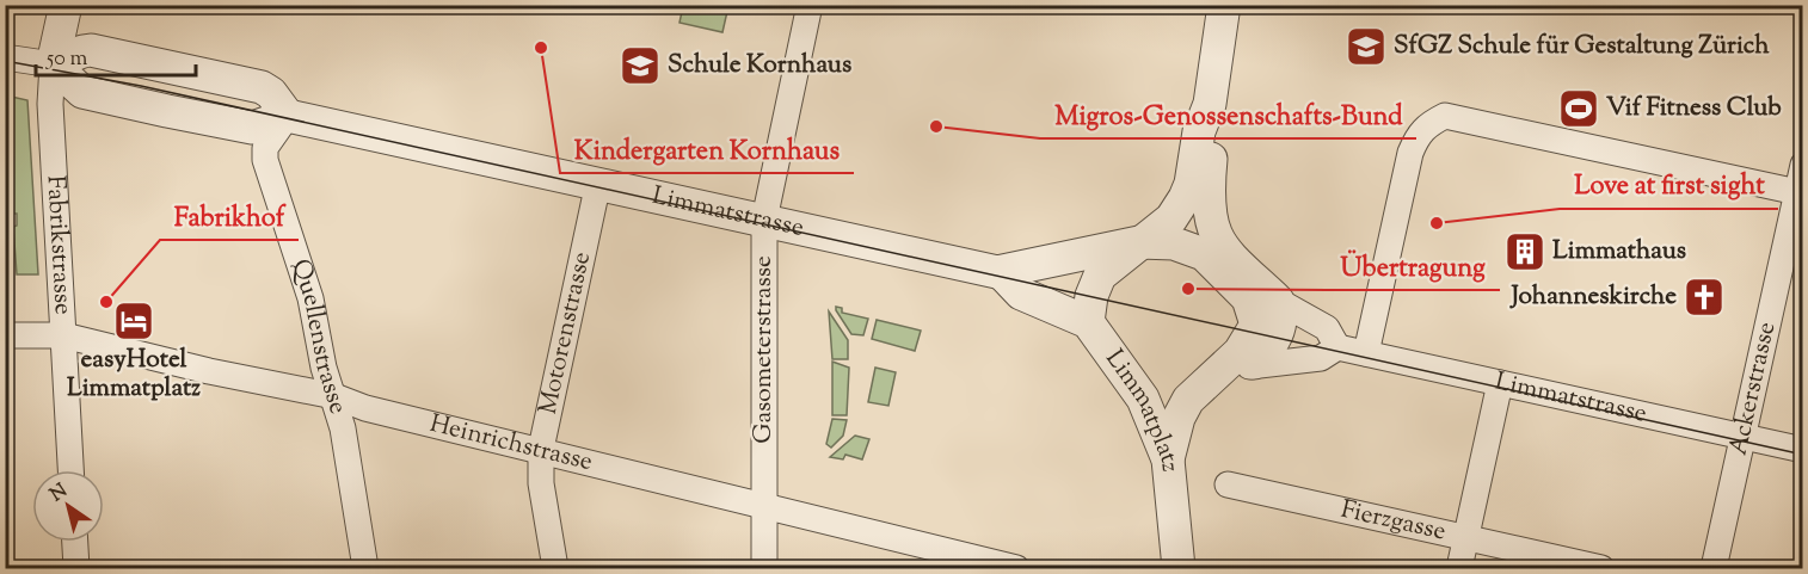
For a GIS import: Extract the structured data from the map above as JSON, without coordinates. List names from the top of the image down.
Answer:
{
  "streets": {
    "street": [
      "Limmatstrasse",
      "Fabrikstrasse",
      "Motorenstrasse",
      "Quellenstrasse",
      "Gasometerstrasse",
      "Ackerstrasse",
      "Limmatplatz",
      "Heinrichstrasse",
      "Fierzgasse"
    ]
  },
  "crossings": [
    ["Limmatstrasse", "Fabrikstrasse"],
    ["Limmatstrasse", "Motorenstrasse"],
    ["Limmatstrasse", "Quellenstrasse"],
    ["Limmatstrasse", "Gasometerstrasse"],
    ["Limmatstrasse", "Ackerstrasse"],
    ["Limmatstrasse", "Limmatplatz"],
    ["Fabrikstrasse", "Heinrichstrasse"],
    ["Motorenstrasse", "Heinrichstrasse"],
    ["Quellenstrasse", "Heinrichstrasse"],
    ["Gasometerstrasse", "Heinrichstrasse"]
  ],
  "places": {
    "school or university": ["SfGZ Schule für Gestaltung Zürich", "Schule Kornhaus"],
    "other": [
      "Kindergarten Kornhaus",
      "Migros-Genossenschafts-Bund",
      "Love at first sight",
      "Übertragung",
      "Fabrikhof"
    ],
    "sports": ["Vif Fitness Club"],
    "building": ["Limmathaus"],
    "church": ["Johanneskirche"],
    "hotel": ["easyHotel Limmatplatz"]
  },
  "scale_bar": "50 m",
  "north": "top left"
}
